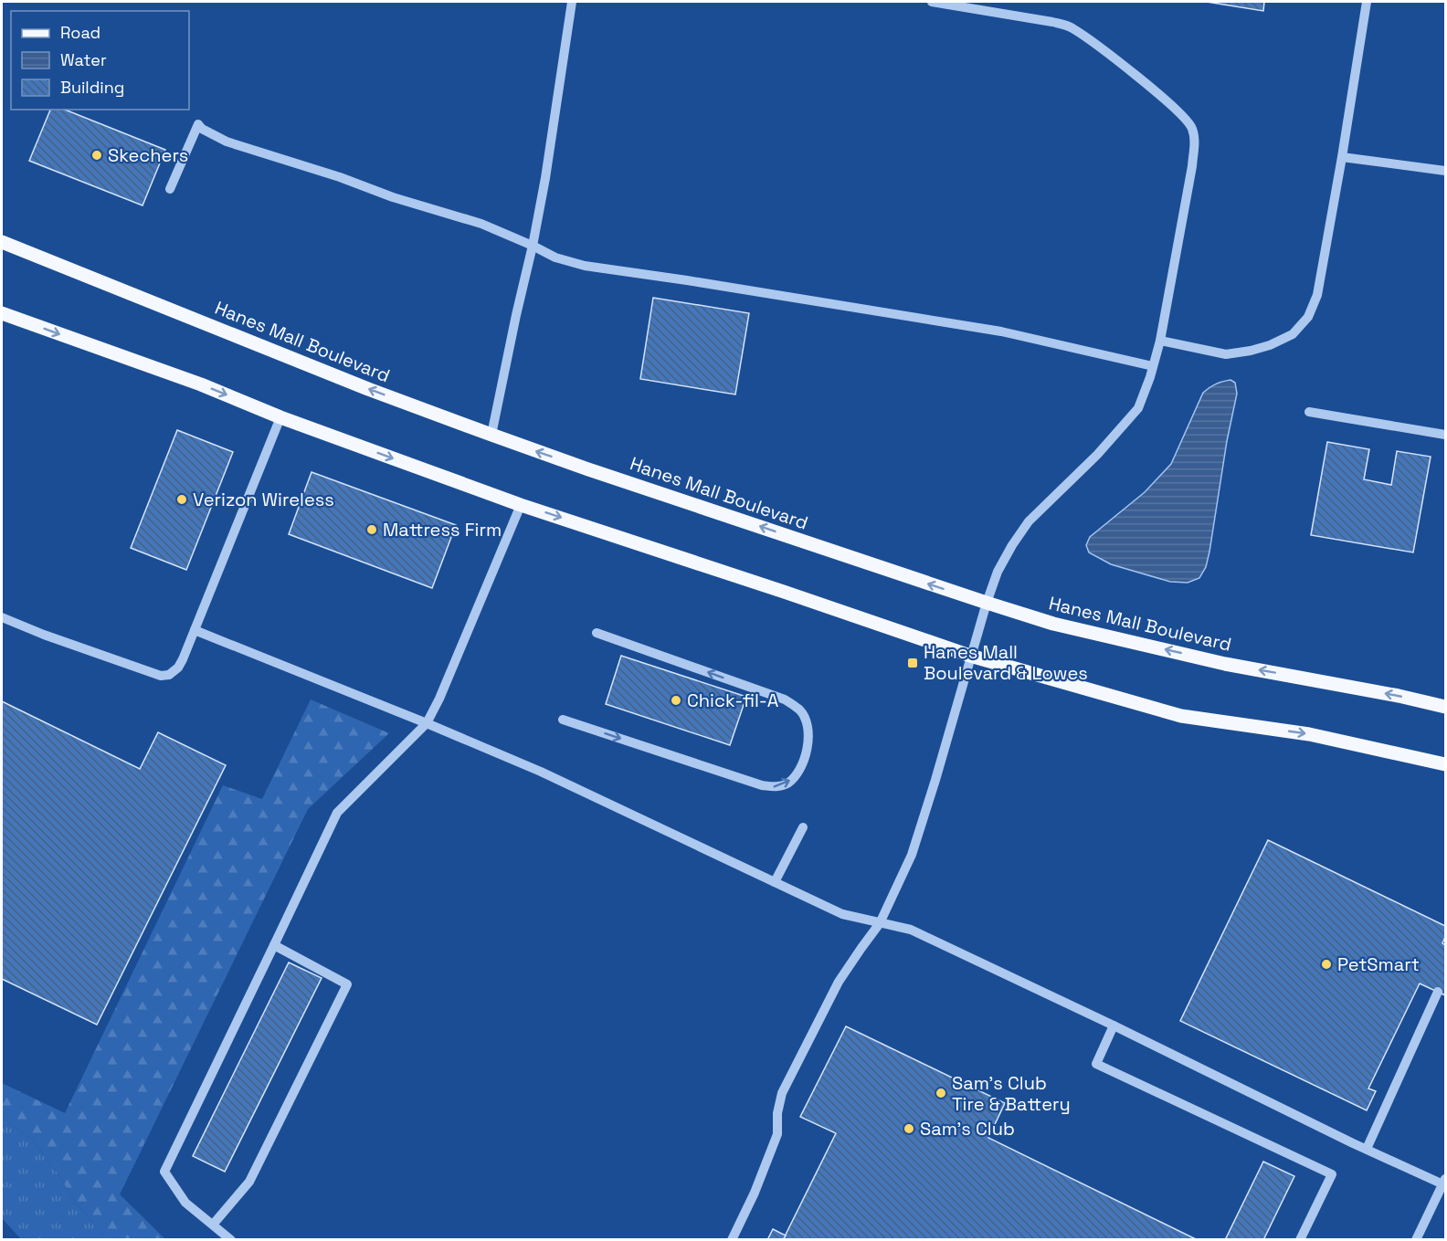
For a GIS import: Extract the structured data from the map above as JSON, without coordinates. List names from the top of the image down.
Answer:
{
  "streets": {
    "main road": ["Hanes Mall Boulevard"]
  },
  "places": {
    "other": [
      "Skechers",
      "Verizon Wireless",
      "Mattress Firm",
      "Chick-fil-A",
      "PetSmart",
      "Sam's Club Tire & Battery",
      "Sam's Club"
    ],
    "transit": ["Hanes Mall Boulevard & Lowes"]
  },
  "legend": ["Road", "Water", "Building"]
}
